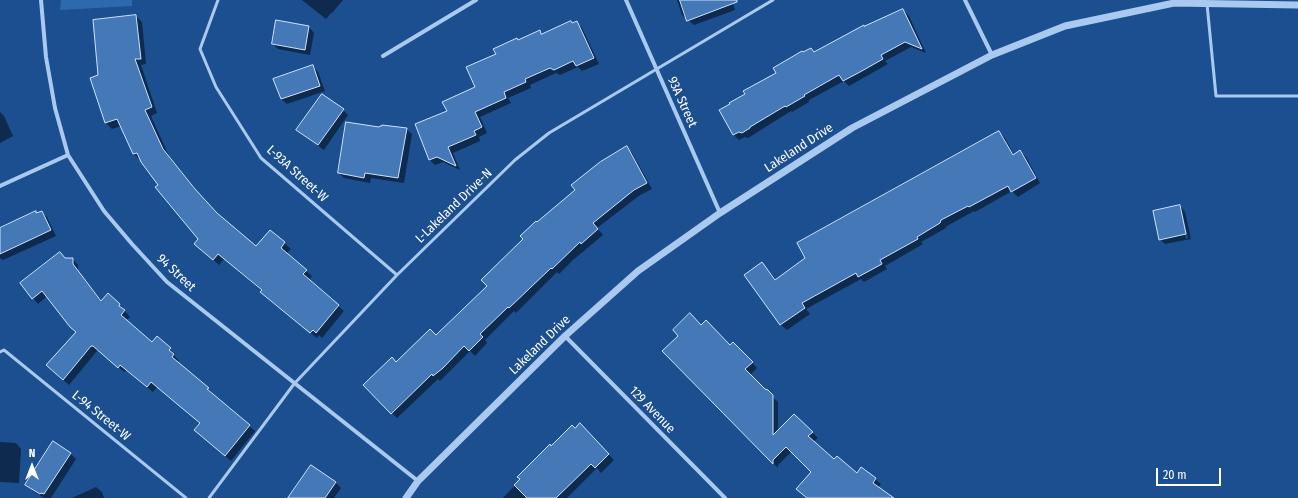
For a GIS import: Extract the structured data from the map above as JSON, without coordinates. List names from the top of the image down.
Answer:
{
  "streets": {
    "street": [
      "93A Street",
      "Lakeland Drive",
      "94 Street",
      "129 Avenue"
    ],
    "lane": ["L-93A Street-W", "L-Lakeland Drive-N", "L-94 Street-W"]
  },
  "crossings": [
    ["93A Street", "Lakeland Drive"],
    ["93A Street", "L-Lakeland Drive-N"],
    ["Lakeland Drive", "94 Street"],
    ["Lakeland Drive", "129 Avenue"],
    ["L-93A Street-W", "L-Lakeland Drive-N"],
    ["L-Lakeland Drive-N", "94 Street"]
  ],
  "scale_bar": "20 m",
  "north": "top"
}
